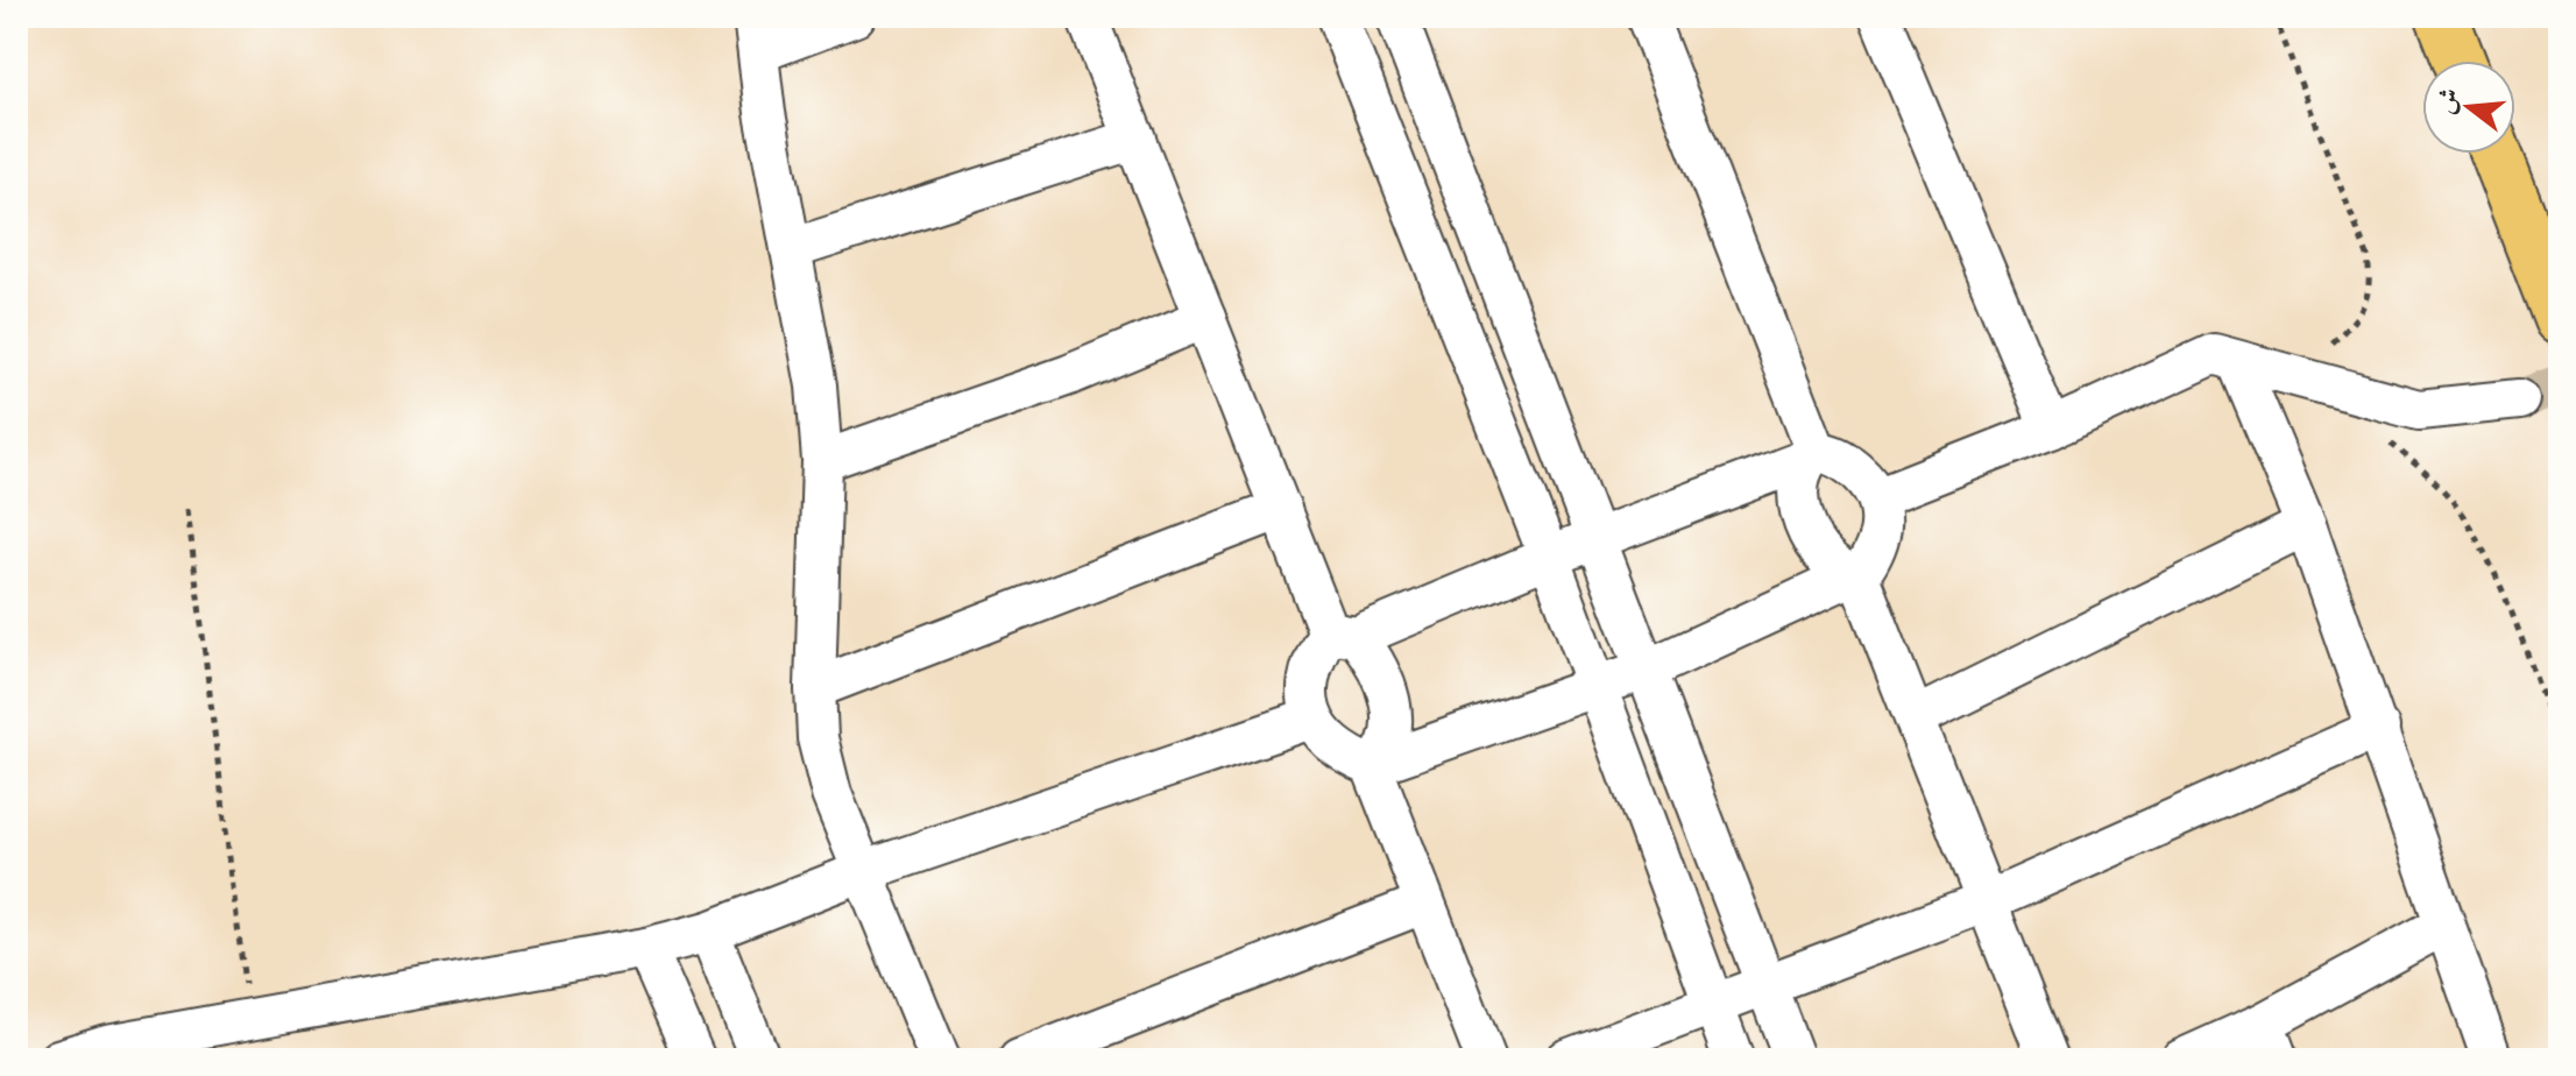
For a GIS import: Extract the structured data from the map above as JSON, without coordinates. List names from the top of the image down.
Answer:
{
  "north": "left"
}
